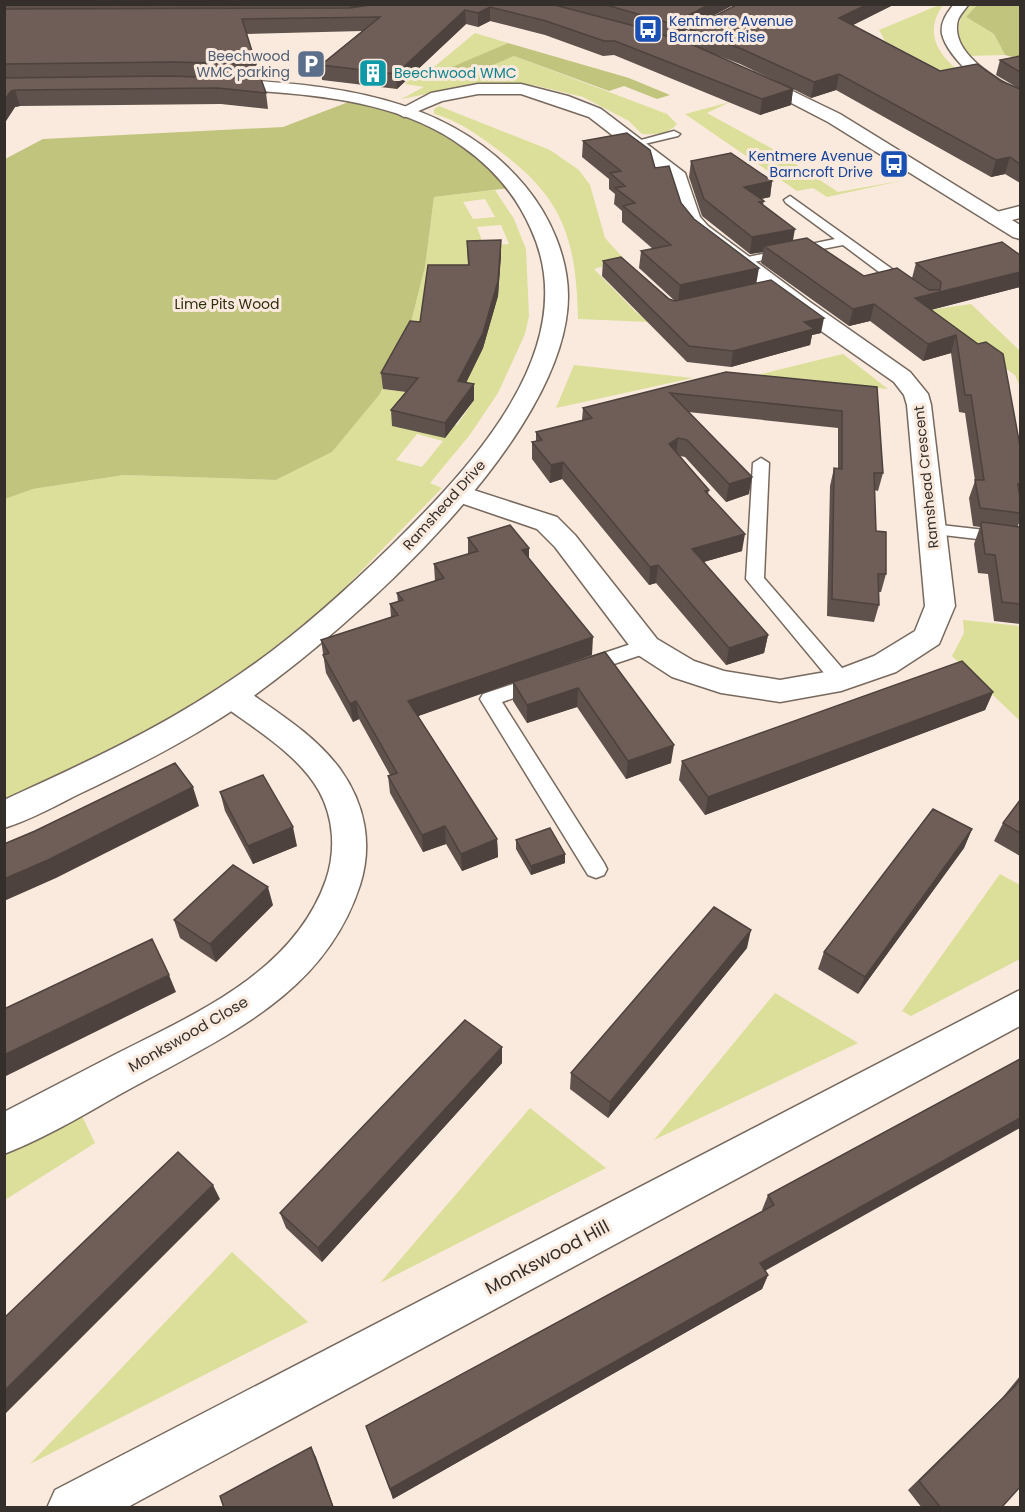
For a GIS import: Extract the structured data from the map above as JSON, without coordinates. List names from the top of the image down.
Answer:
{
  "streets": {
    "street": [
      "Ramshead Crescent",
      "Ramshead Drive",
      "Monkswood Close",
      "Monkswood Hill"
    ]
  },
  "crossings": [
    ["Ramshead Crescent", "Ramshead Drive"],
    ["Ramshead Drive", "Monkswood Close"]
  ],
  "parks": ["Lime Pits Wood"],
  "places": {
    "bus stop": ["Kentmere Avenue Barncroft Rise", "Kentmere Avenue Barncroft Drive"],
    "parking": ["Beechwood WMC parking"],
    "building": ["Beechwood WMC"]
  }
}
